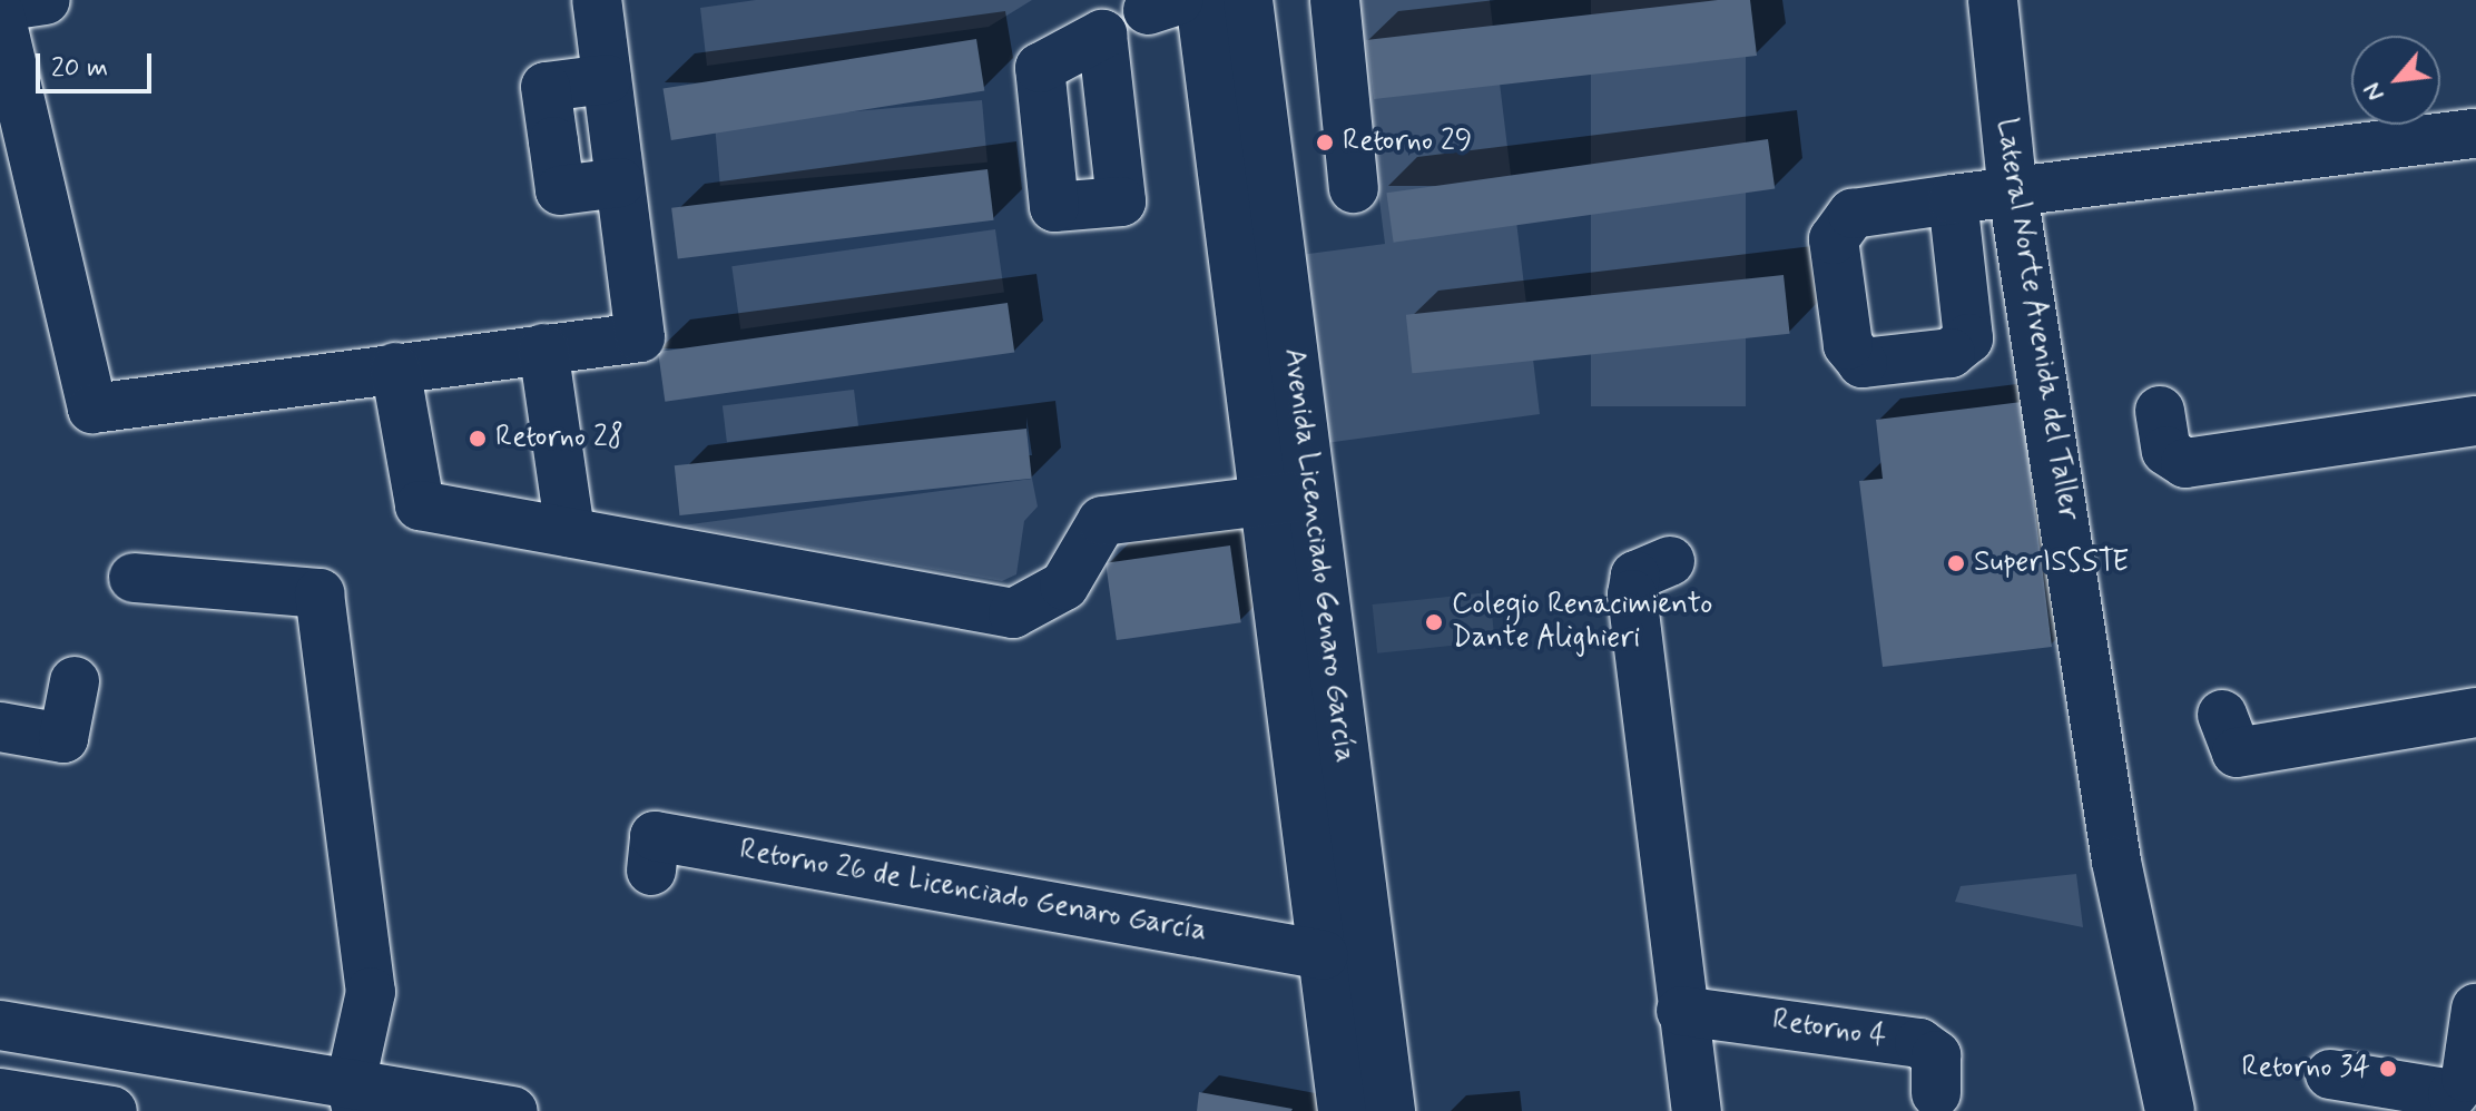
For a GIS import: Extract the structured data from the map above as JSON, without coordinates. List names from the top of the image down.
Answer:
{
  "streets": {
    "street": [
      "Lateral Norte Avenida del Taller",
      "Avenida Licenciado Genaro García",
      "Retorno 26 de Licenciado Genaro García",
      "Retorno 4"
    ]
  },
  "crossings": [
    ["Avenida Licenciado Genaro García", "Retorno 26 de Licenciado Genaro García"]
  ],
  "places": [
    "Retorno 29",
    "Retorno 28",
    "SuperISSSTE",
    "Colegio Renacimiento Dante Alighieri",
    "Retorno 34"
  ],
  "scale_bar": "20 m",
  "north": "bottom left"
}
